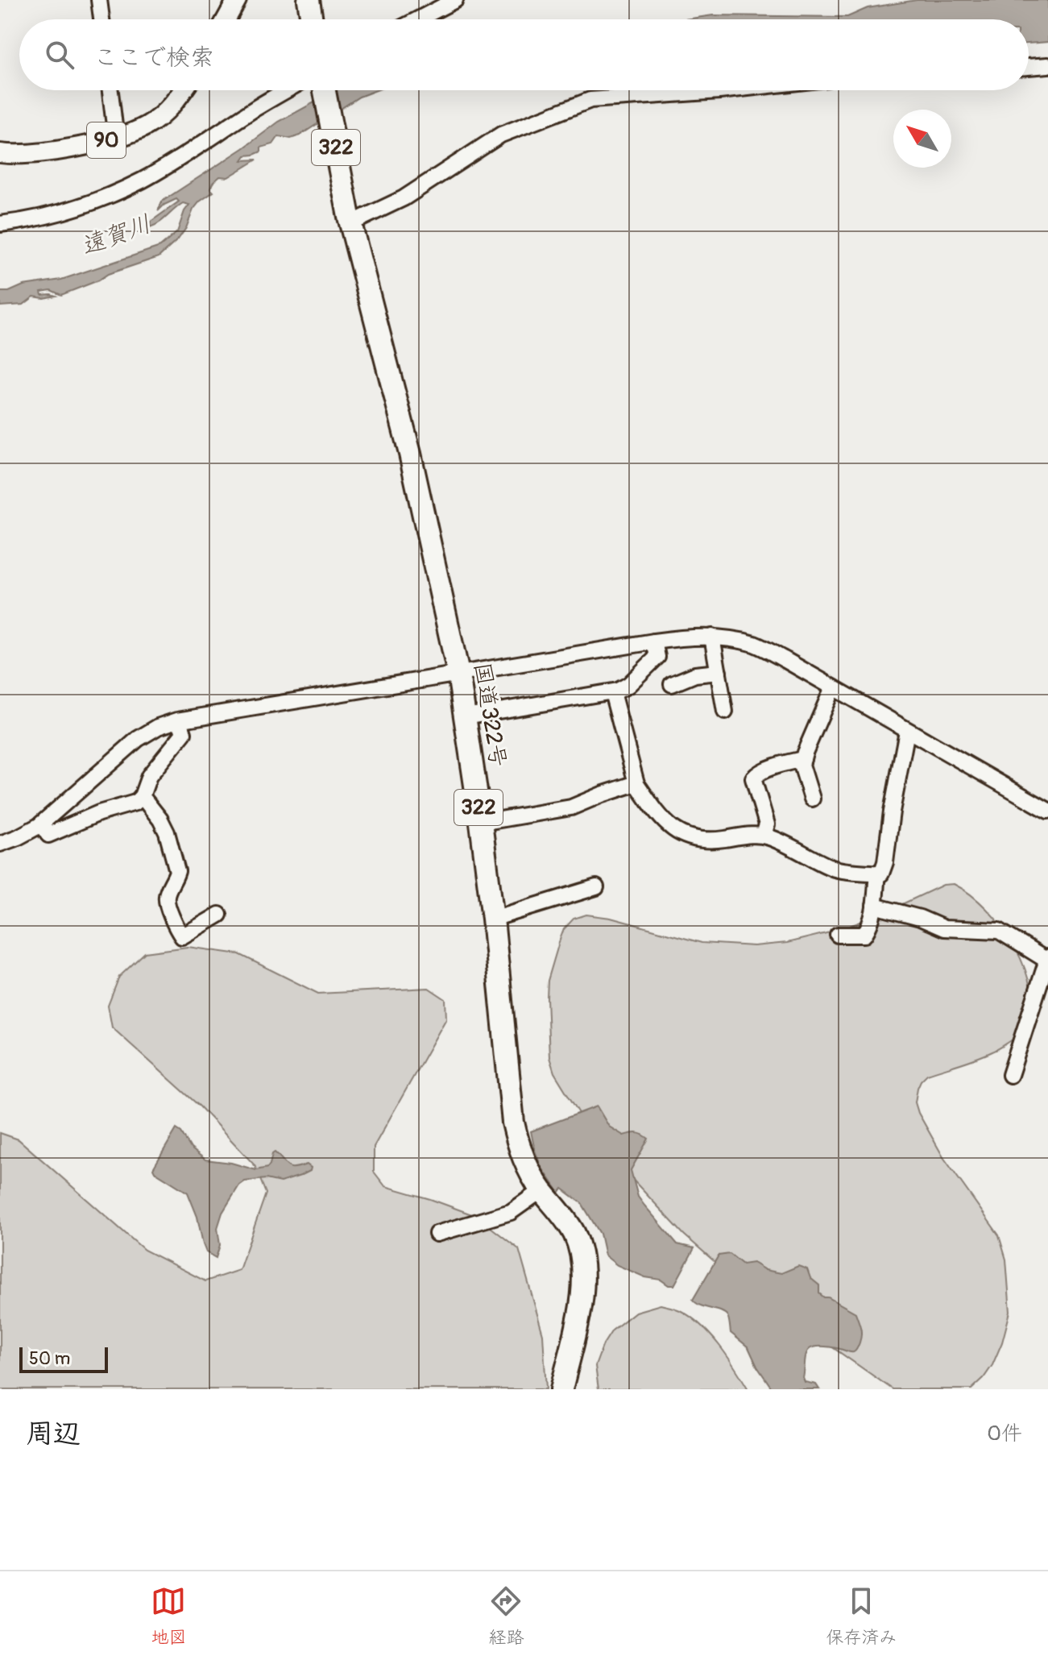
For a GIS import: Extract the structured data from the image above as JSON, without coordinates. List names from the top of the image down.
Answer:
{
  "streets": {
    "highway": ["322", "国道322号"],
    "main road": ["90"]
  },
  "water": ["遠賀川"],
  "scale_bar": "50 m",
  "north": "top left",
  "page": {
    "search": "ここで検索",
    "scale": "50 m",
    "heading": ["周辺", "0件"],
    "nav": ["地図", "経路", "保存済み"]
  }
}
